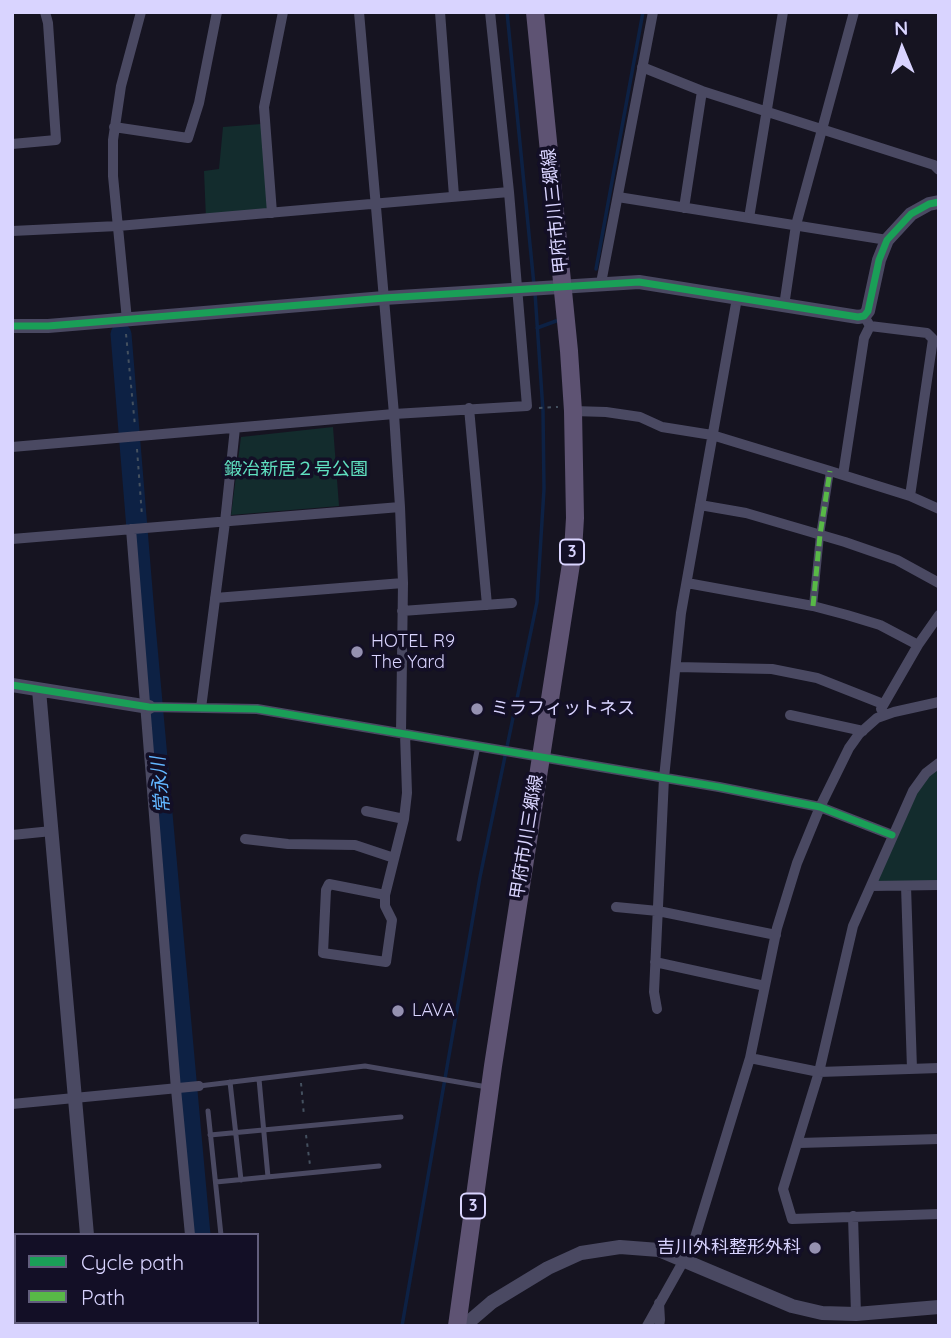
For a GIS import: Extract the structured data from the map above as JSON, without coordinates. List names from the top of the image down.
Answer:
{
  "streets": {
    "main road": ["甲府市川三郷線", "3"]
  },
  "water": ["常永川"],
  "parks": ["鍛冶新居２号公園"],
  "places": [
    "HOTEL R9 The Yard",
    "ミラフィットネス",
    "LAVA",
    "吉川外科整形外科"
  ],
  "legend": ["Cycle path", "Path"],
  "north": "top"
}
